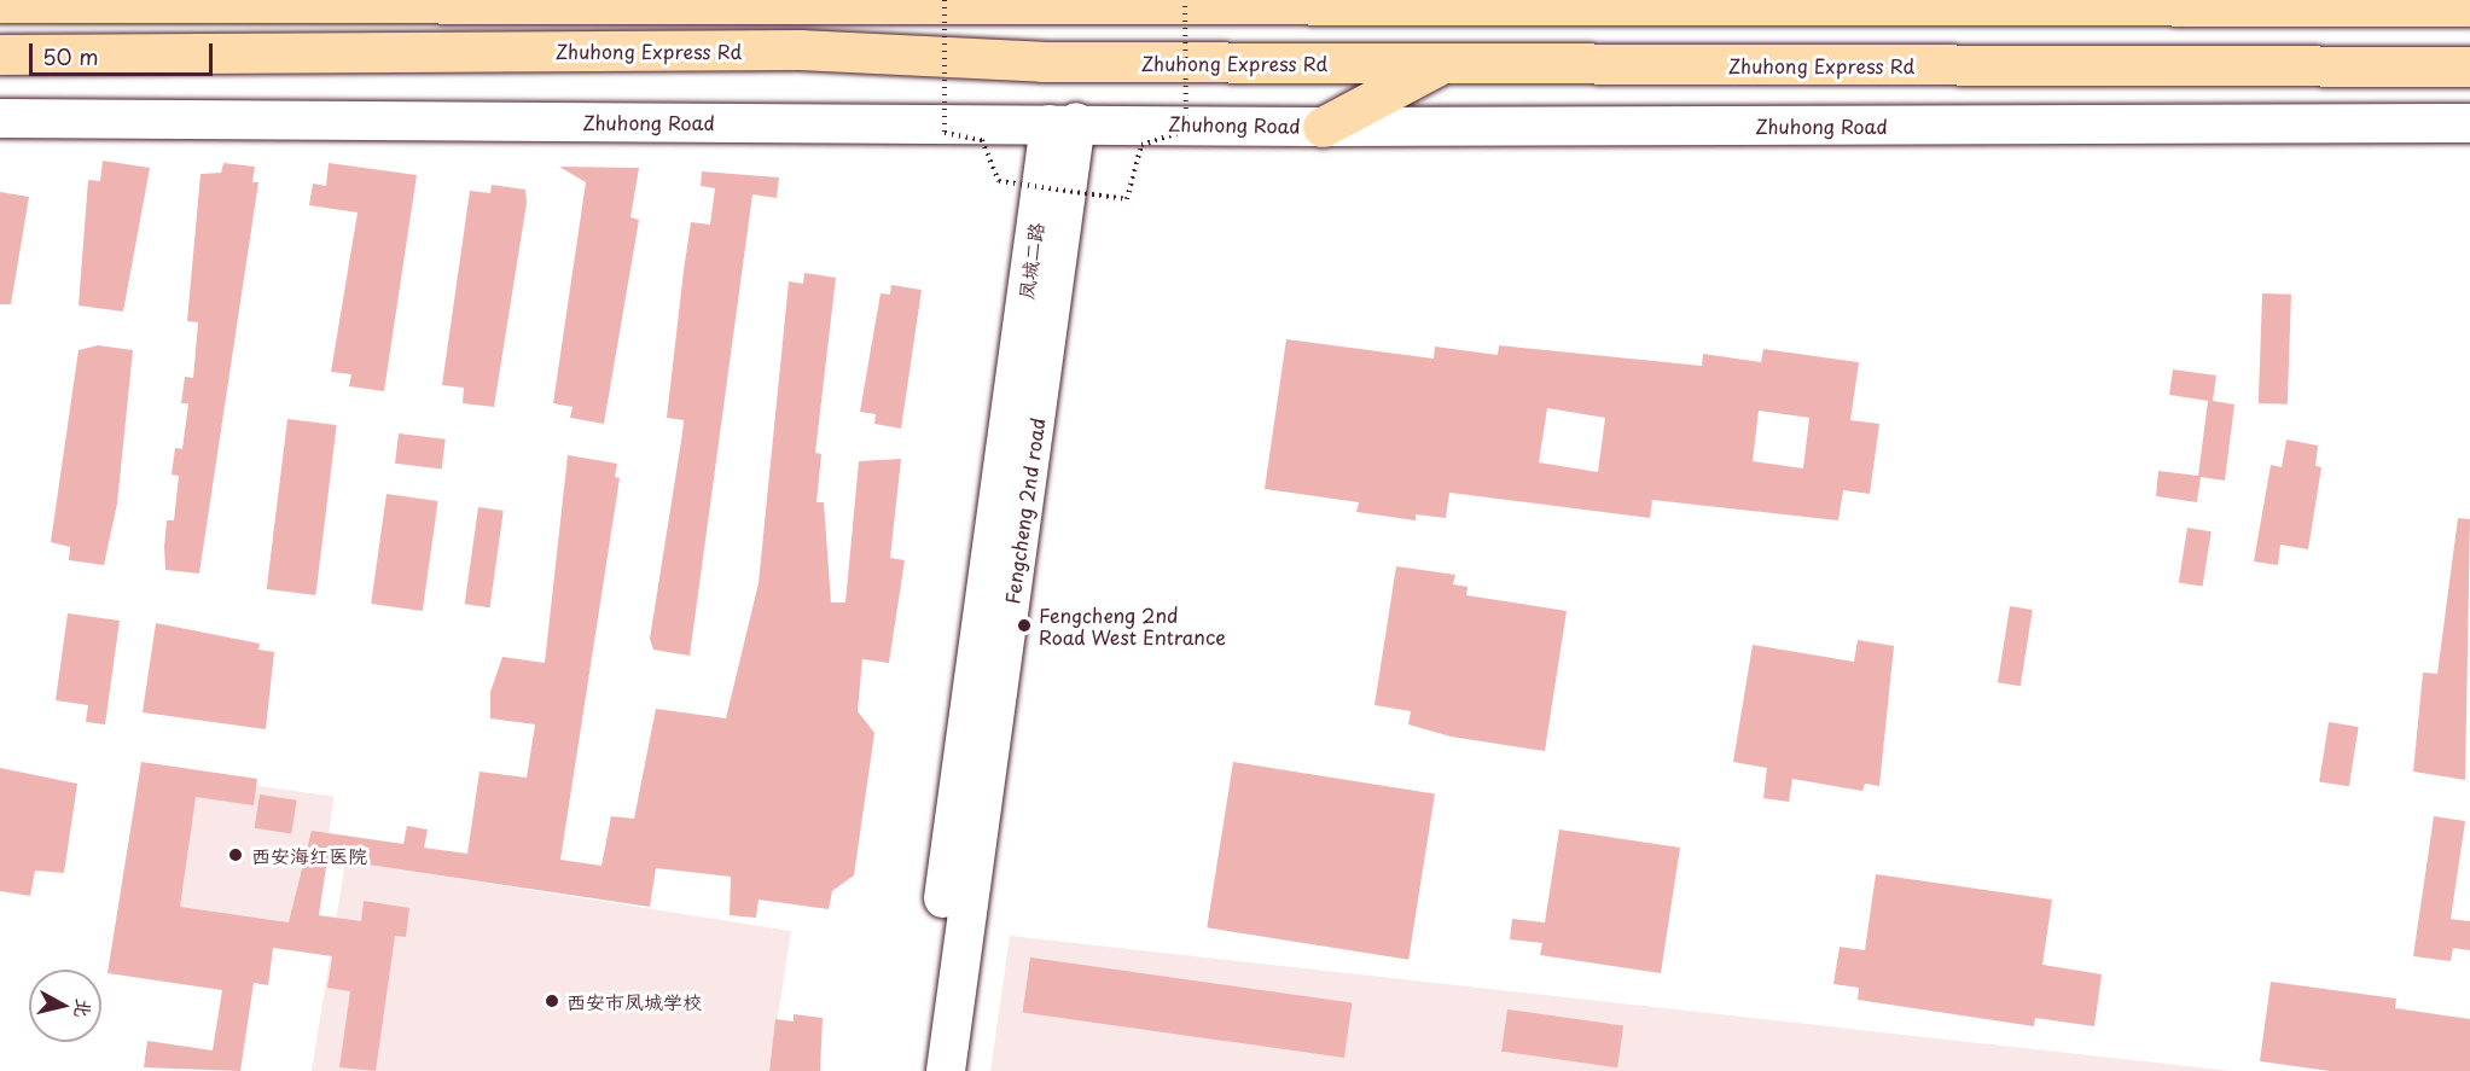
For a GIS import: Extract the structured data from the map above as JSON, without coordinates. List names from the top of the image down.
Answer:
{
  "streets": {
    "highway": ["Zhuhong Express Rd"],
    "main road": ["Zhuhong Road", "凤城二路", "Fengcheng 2nd road"]
  },
  "crossings": [
    ["Zhuhong Road", "凤城二路"],
    ["Zhuhong Road", "Fengcheng 2nd road"],
    ["凤城二路", "Fengcheng 2nd road"]
  ],
  "places": ["Fengcheng 2nd Road West Entrance", "西安海红医院", "西安市凤城学校"],
  "scale_bar": "50 m",
  "north": "right"
}
